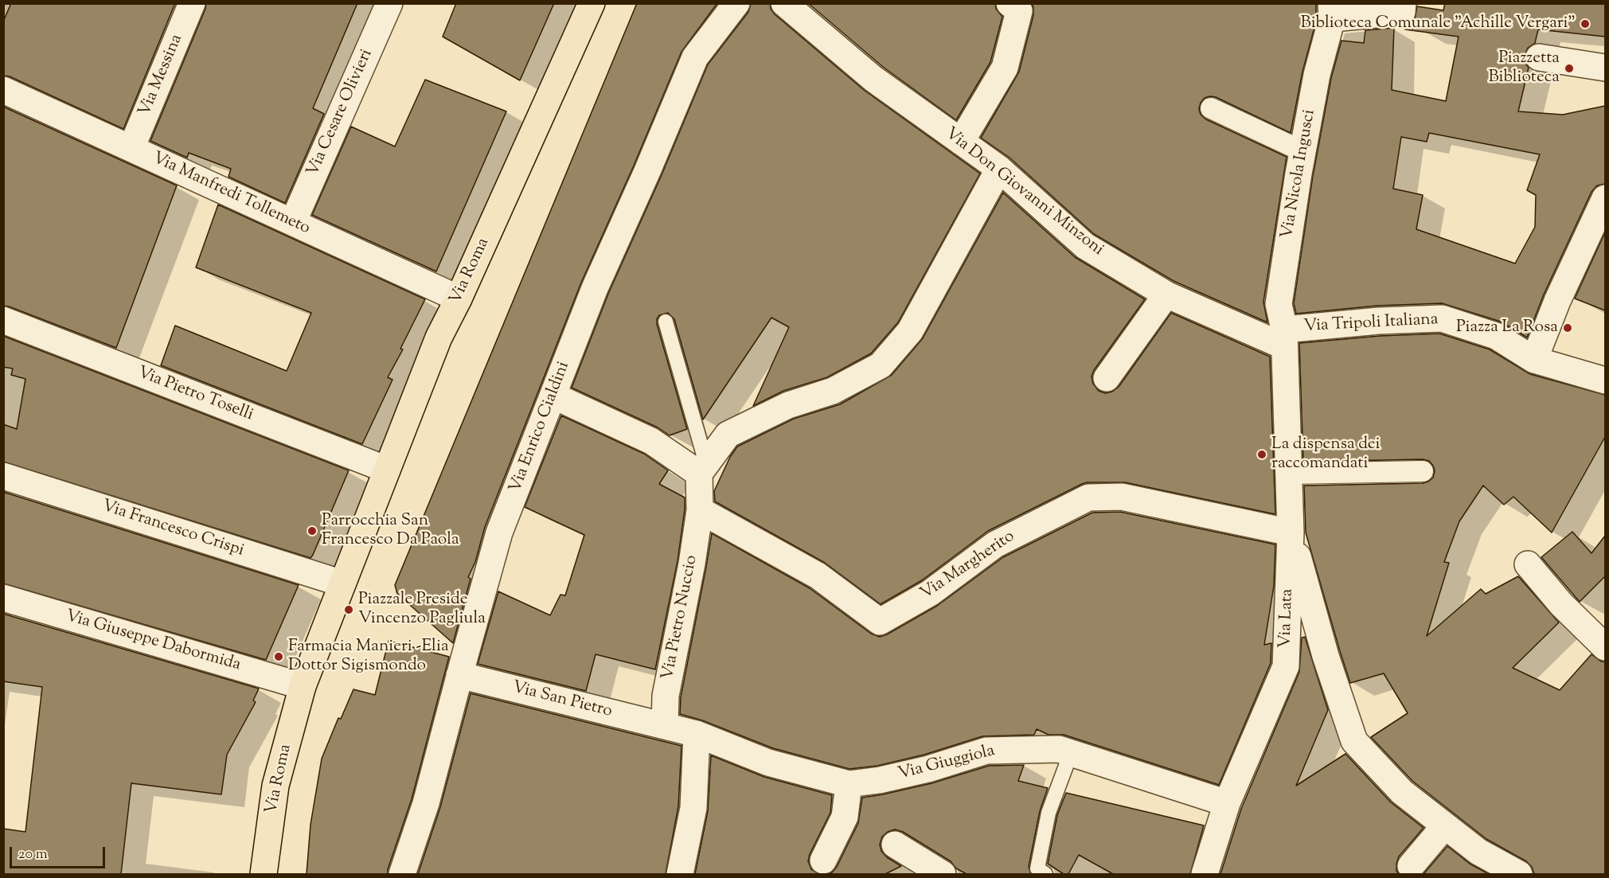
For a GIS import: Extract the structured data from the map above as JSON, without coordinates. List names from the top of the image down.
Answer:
{
  "streets": {
    "main road": ["Via Roma"],
    "street": [
      "Via Messina",
      "Via Cesare Olivieri",
      "Via Nicola Ingusci",
      "Via Don Giovanni Minzoni",
      "Via Manfredi Tollemeto",
      "Via Tripoli Italiana",
      "Via Pietro Toselli",
      "Via Enrico Cialdini",
      "Via Francesco Crispi",
      "Via Margherito",
      "Via Pietro Nuccio",
      "Via Lata",
      "Via Giuseppe Dabormida",
      "Via San Pietro",
      "Via Giuggiola"
    ]
  },
  "crossings": [
    ["Via Messina", "Via Manfredi Tollemeto"],
    ["Via Cesare Olivieri", "Via Manfredi Tollemeto"],
    ["Via Nicola Ingusci", "Via Don Giovanni Minzoni"],
    ["Via Nicola Ingusci", "Via Tripoli Italiana"],
    ["Via Nicola Ingusci", "Via Lata"],
    ["Via Don Giovanni Minzoni", "Via Tripoli Italiana"],
    ["Via Don Giovanni Minzoni", "Via Lata"],
    ["Via Manfredi Tollemeto", "Via Roma"],
    ["Via Roma", "Via Pietro Toselli"],
    ["Via Roma", "Via Francesco Crispi"],
    ["Via Roma", "Via Giuseppe Dabormida"],
    ["Via Tripoli Italiana", "Via Lata"],
    ["Via Enrico Cialdini", "Via San Pietro"],
    ["Via Margherito", "Via Pietro Nuccio"],
    ["Via Margherito", "Via Lata"],
    ["Via Pietro Nuccio", "Via San Pietro"],
    ["Via Pietro Nuccio", "Via Giuggiola"],
    ["Via Lata", "Via Giuggiola"],
    ["Via San Pietro", "Via Giuggiola"]
  ],
  "places": [
    "Biblioteca Comunale \"Achille Vergari\"",
    "Piazzetta Biblioteca",
    "Piazza La Rosa",
    "La dispensa dei raccomandati",
    "Parrocchia San Francesco Da Paola",
    "Piazzale Preside Vincenzo Pagliula",
    "Farmacia Manieri -Elia Dottor Sigismondo"
  ],
  "scale_bar": "20 m"
}
